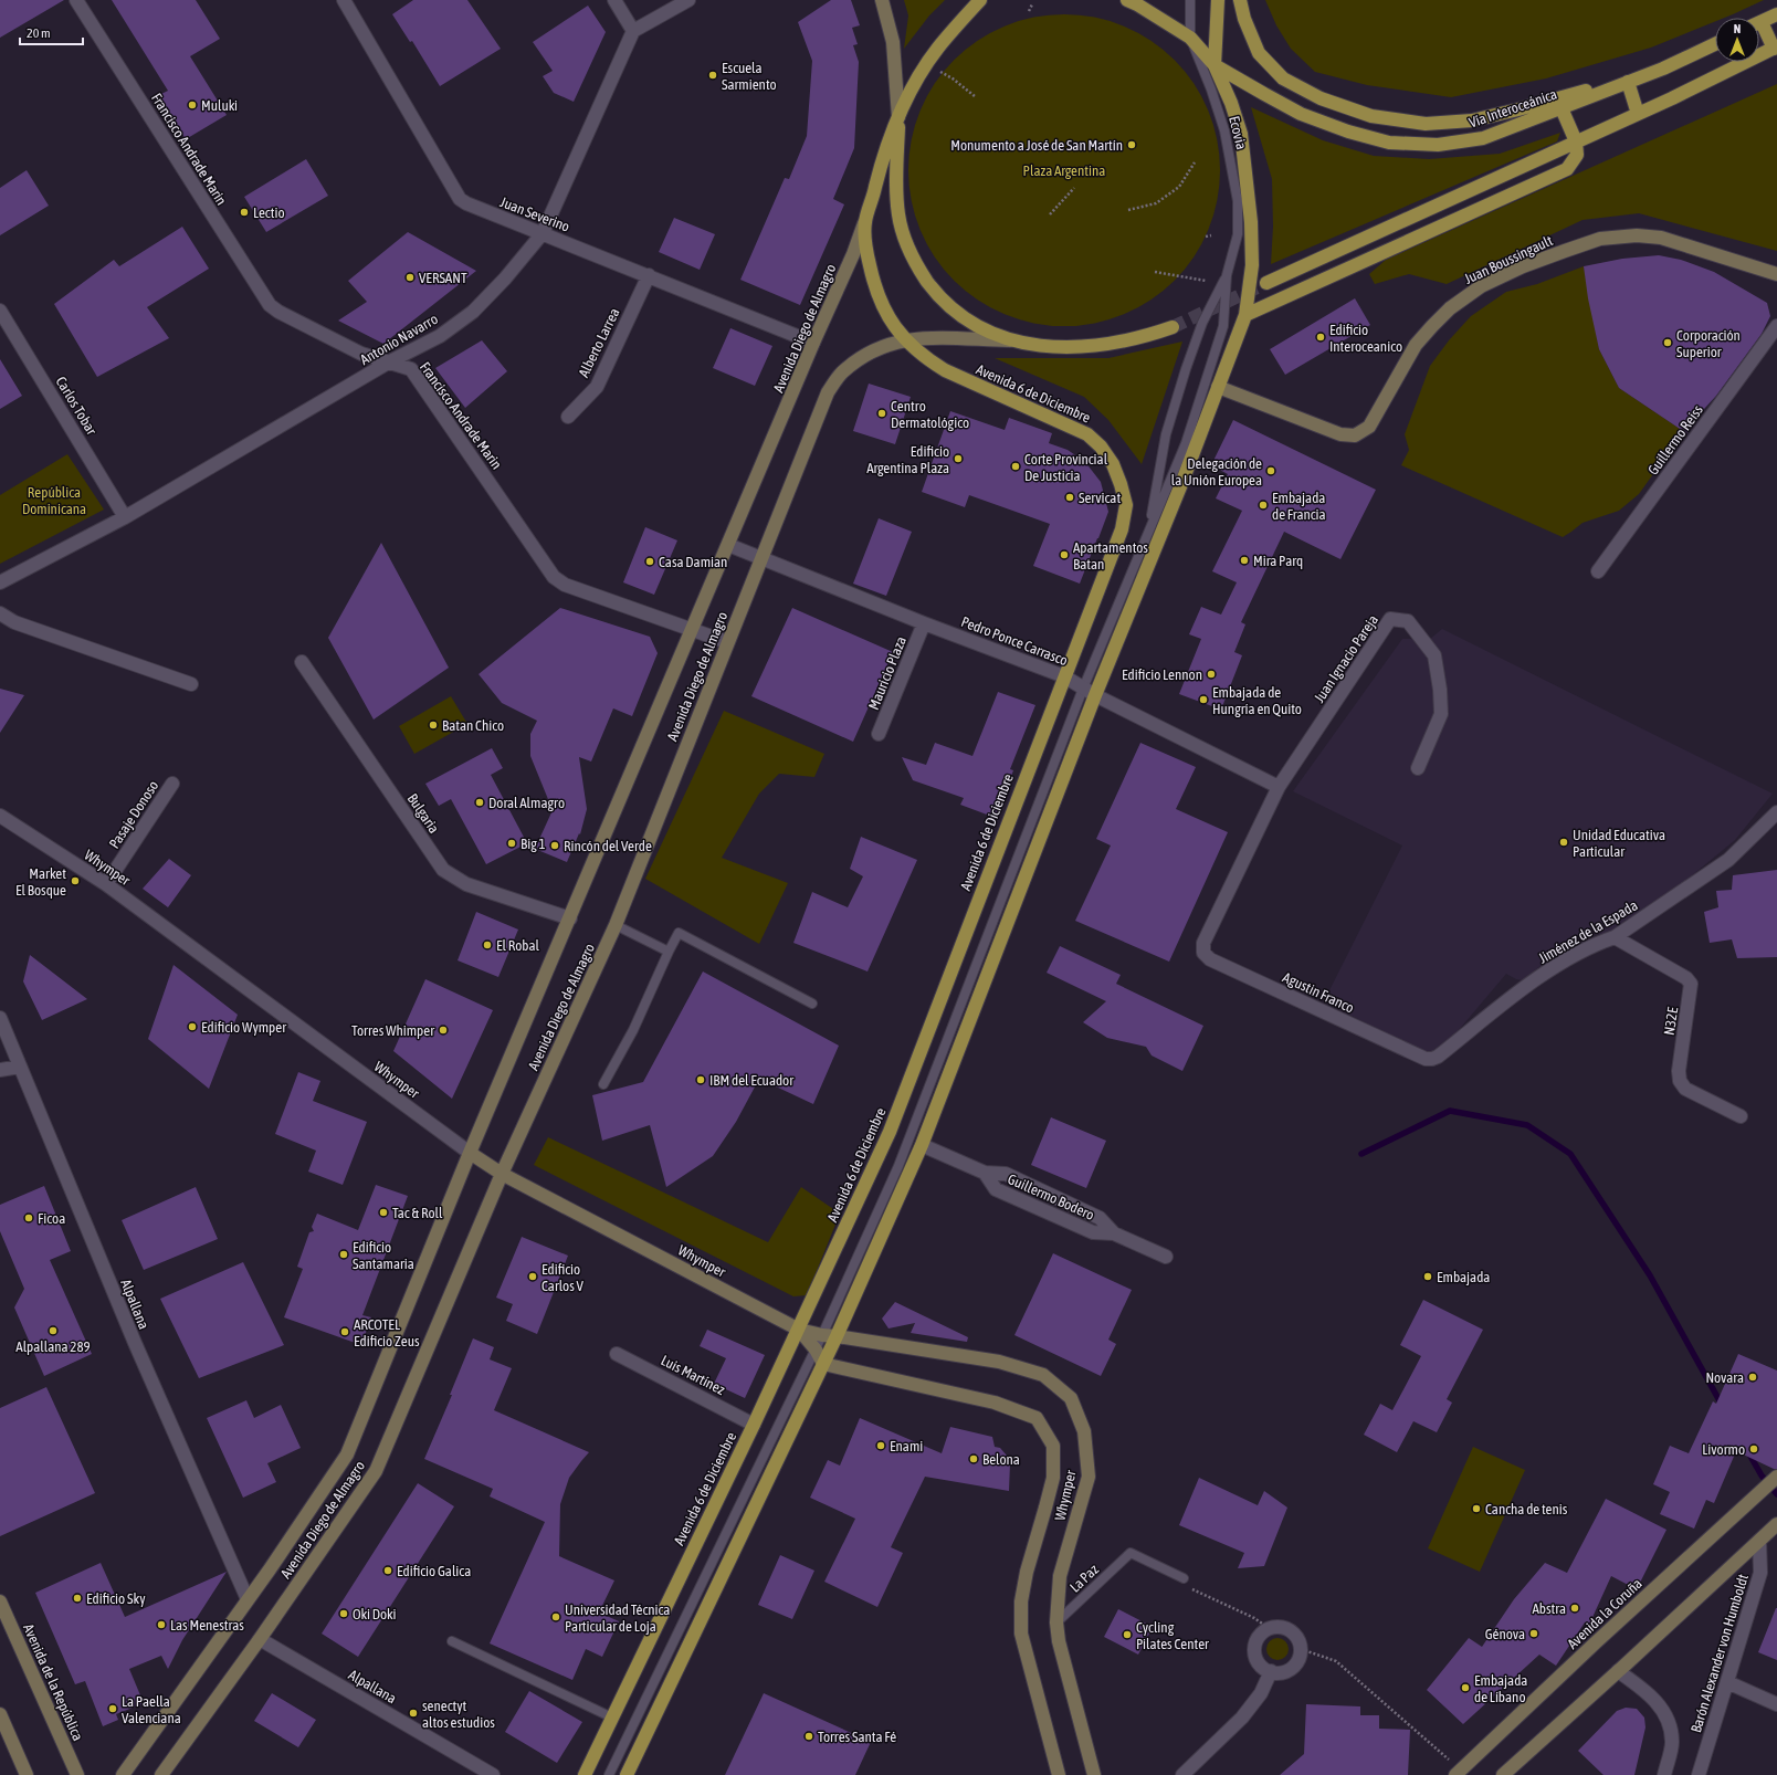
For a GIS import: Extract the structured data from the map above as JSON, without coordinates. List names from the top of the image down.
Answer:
{
  "streets": {
    "main road": [
      "Vía Interoceánica",
      "Juan Boussingault",
      "Avenida Diego de Almagro",
      "Avenida 6 de Diciembre",
      "Whymper",
      "Avenida la Coruña",
      "Avenida de la República"
    ],
    "street": [
      "Francisco Andrade Marin",
      "Juan Severino",
      "Antonio Navarro",
      "Alberto Larrea",
      "Carlos Tobar",
      "Guillermo Reiss",
      "Pedro Ponce Carrasco",
      "Juan Ignacio Pareja",
      "Mauricio Plaza",
      "Bulgaria",
      "Pasaje Donoso",
      "Jiménez de la Espada",
      "Agustin Franco",
      "N32E",
      "Guillermo Bodero",
      "Alpallana",
      "Luis Martínez",
      "Barón Alexander von Humboldt"
    ],
    "lane": ["Ecovia", "La Paz"]
  },
  "crossings": [
    ["Vía Interoceánica", "Ecovia"],
    ["Francisco Andrade Marin", "Avenida Diego de Almagro"],
    ["Francisco Andrade Marin", "Antonio Navarro"],
    ["Juan Severino", "Avenida Diego de Almagro"],
    ["Juan Severino", "Antonio Navarro"],
    ["Juan Severino", "Alberto Larrea"],
    ["Avenida Diego de Almagro", "Avenida 6 de Diciembre"],
    ["Avenida Diego de Almagro", "Pedro Ponce Carrasco"],
    ["Avenida Diego de Almagro", "Bulgaria"],
    ["Avenida Diego de Almagro", "Whymper"],
    ["Avenida Diego de Almagro", "Alpallana"],
    ["Antonio Navarro", "Carlos Tobar"],
    ["Avenida 6 de Diciembre", "Pedro Ponce Carrasco"],
    ["Avenida 6 de Diciembre", "Whymper"],
    ["Avenida 6 de Diciembre", "Luis Martínez"],
    ["Pedro Ponce Carrasco", "Juan Ignacio Pareja"],
    ["Pedro Ponce Carrasco", "Mauricio Plaza"],
    ["Juan Ignacio Pareja", "Agustin Franco"],
    ["Pasaje Donoso", "Whymper"],
    ["Whymper", "La Paz"],
    ["Jiménez de la Espada", "Agustin Franco"],
    ["Jiménez de la Espada", "N32E"]
  ],
  "parks": ["Plaza Argentina", "República Dominicana"],
  "places": [
    "Escuela Sarmiento",
    "Muluki",
    "Monumento a José de San Martín",
    "Lectio",
    "VERSANT",
    "Edificio Interoceanico",
    "Corporación Superior",
    "Centro Dermatológico",
    "Edificio Argentina Plaza",
    "Corte Provincial De Justicia",
    "Delegación de la Unión Europea",
    "Servicat",
    "Embajada de Francia",
    "Apartamentos Batan",
    "Mira Parq",
    "Casa Damian",
    "Edificio Lennon",
    "Embajada de Hungría en Quito",
    "Batan Chico",
    "Doral Almagro",
    "Unidad Educativa Particular",
    "Big 1",
    "Rincón del Verde",
    "Market El Bosque",
    "El Robal",
    "Edificio Wymper",
    "Torres Whimper",
    "IBM del Ecuador",
    "Tac & Roll",
    "Ficoa",
    "Edificio Santamaria",
    "Edificio Carlos V",
    "Embajada",
    "Alpallana 289",
    "ARCOTEL Edificio Zeus",
    "Novara",
    "Enami",
    "Livormo",
    "Belona",
    "Cancha de tenis",
    "Edificio Galica",
    "Edificio Sky",
    "Abstra",
    "Oki Doki",
    "Universidad Técnica Particular de Loja",
    "Las Menestras",
    "Génova",
    "Cycling Pilates Center",
    "Embajada de Líbano",
    "La Paella Valenciana",
    "senectyt altos estudios",
    "Torres Santa Fé"
  ],
  "scale_bar": "20 m",
  "north": "top"
}
